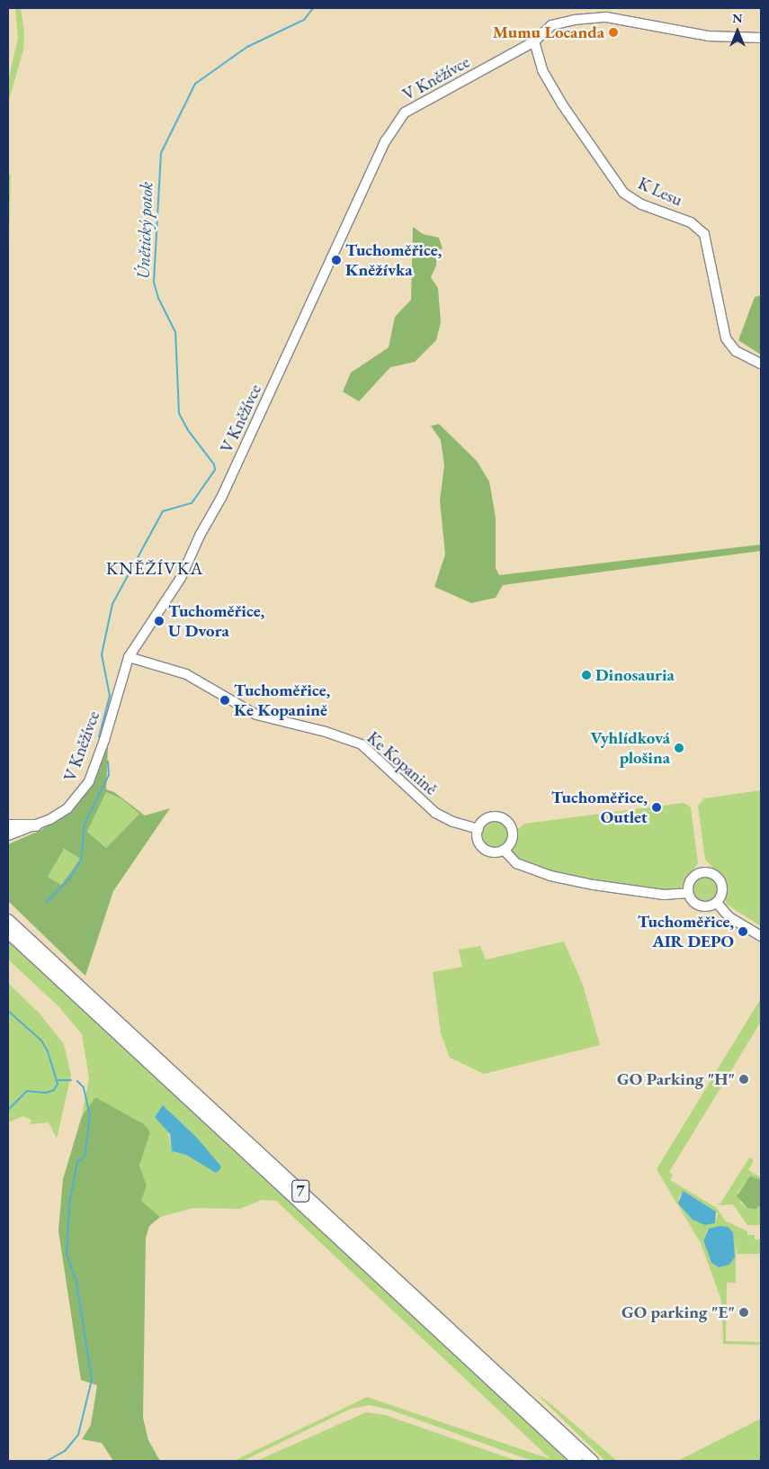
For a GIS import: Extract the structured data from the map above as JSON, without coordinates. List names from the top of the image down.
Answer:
{
  "streets": {
    "highway": ["7"],
    "street": ["V Kněžívce", "K Lesu", "Ke Kopanině"]
  },
  "crossings": [
    ["V Kněžívce", "K Lesu"],
    ["V Kněžívce", "Ke Kopanině"]
  ],
  "districts": ["KNĚŽÍVKA"],
  "water": ["Únětický potok"],
  "places": [
    "Mumu Locanda",
    "Tuchoměřice, Kněžívka",
    "Tuchoměřice, U Dvora",
    "Dinosauria",
    "Tuchoměřice, Ke Kopanině",
    "Vyhlídková plošina",
    "Tuchoměřice, Outlet",
    "Tuchoměřice, AIR DEPO",
    "GO Parking \"H\"",
    "GO parking \"E\""
  ],
  "north": "top"
}
